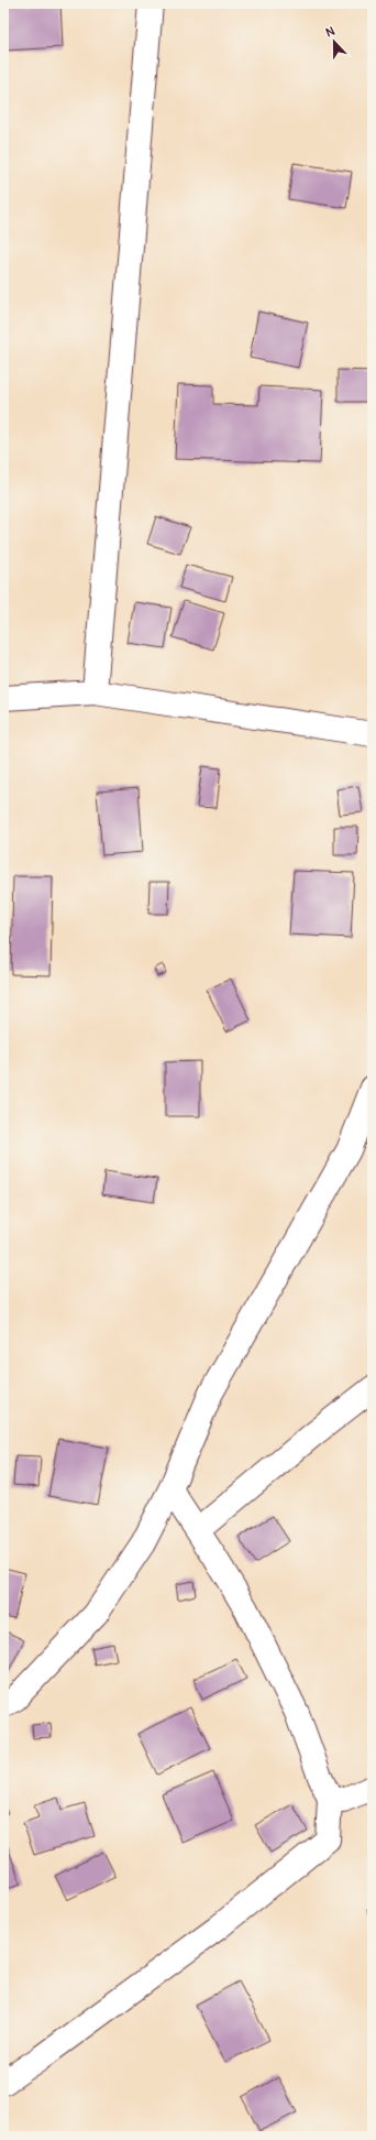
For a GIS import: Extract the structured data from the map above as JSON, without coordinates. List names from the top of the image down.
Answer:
{
  "north": "top"
}
